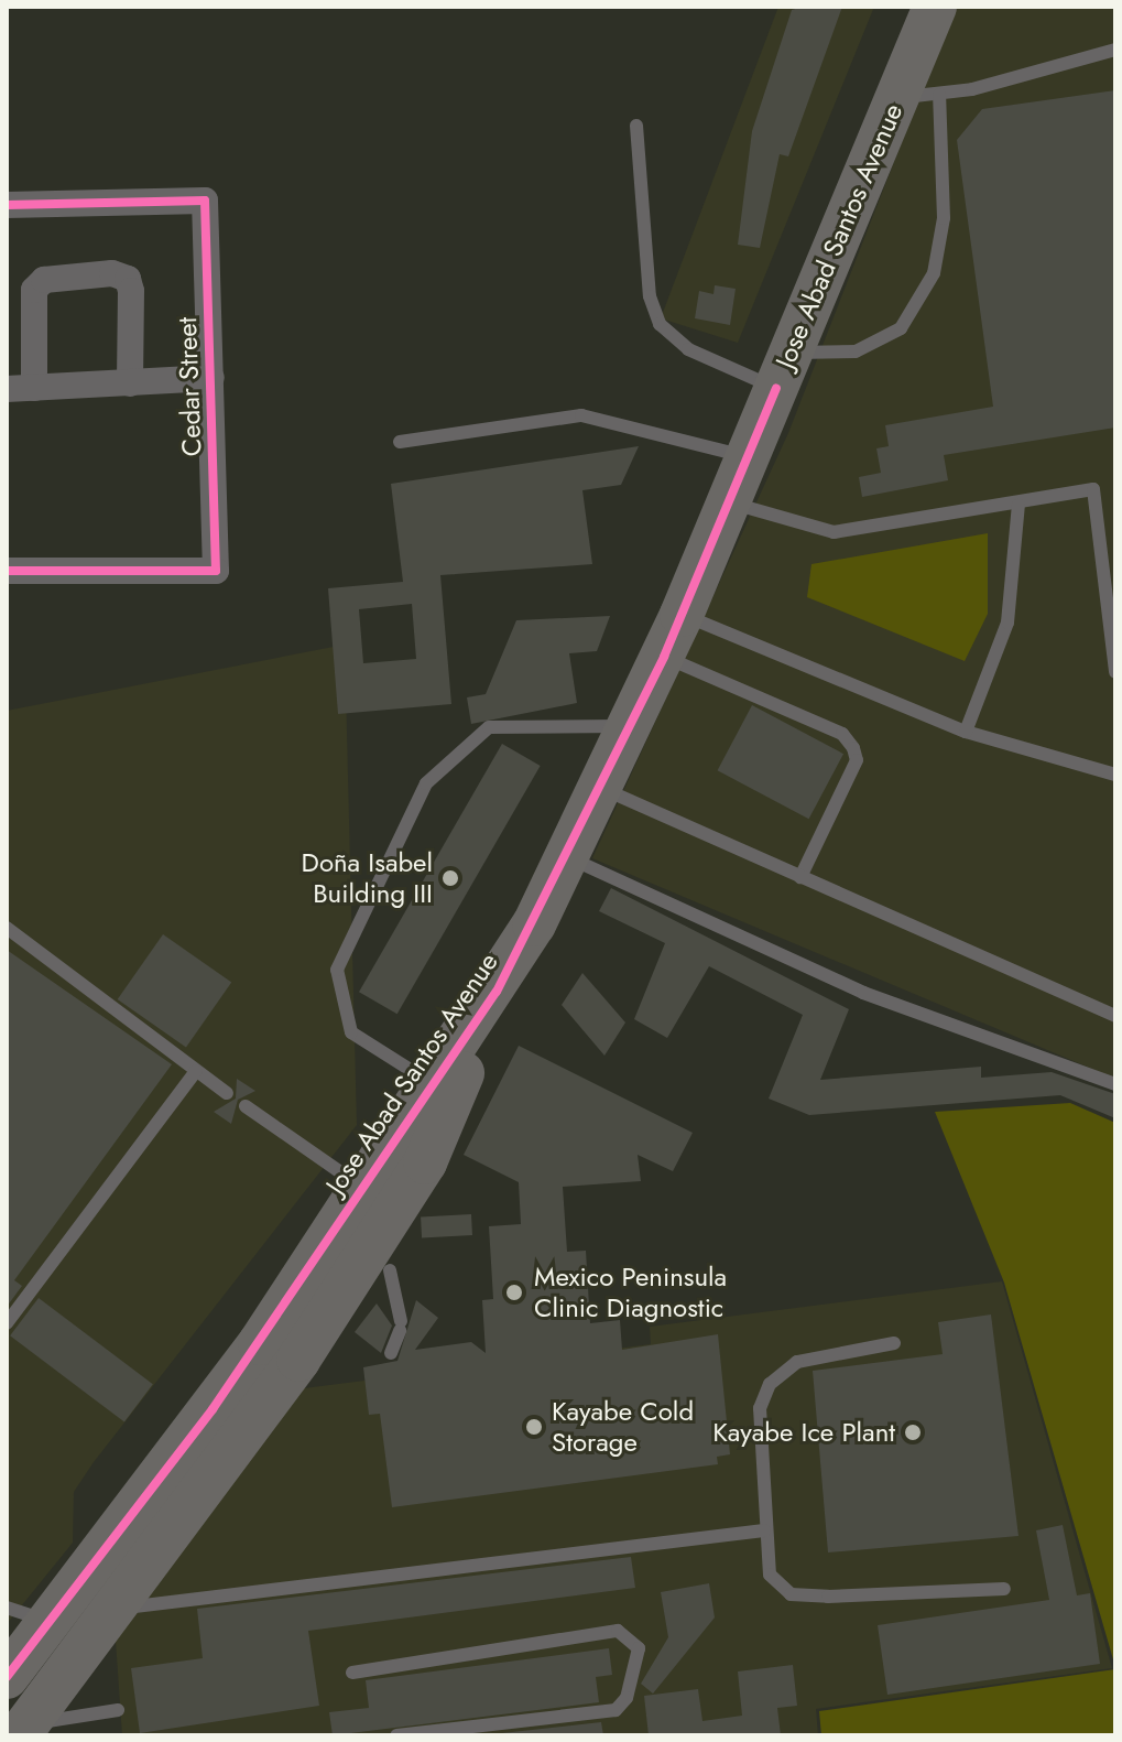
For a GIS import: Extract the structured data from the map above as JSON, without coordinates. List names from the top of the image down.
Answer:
{
  "streets": {
    "highway": ["Jose Abad Santos Avenue"],
    "street": ["Cedar Street"]
  },
  "places": [
    "Doña Isabel Building III",
    "Mexico Peninsula Clinic Diagnostic",
    "Kayabe Cold Storage",
    "Kayabe Ice Plant"
  ]
}
